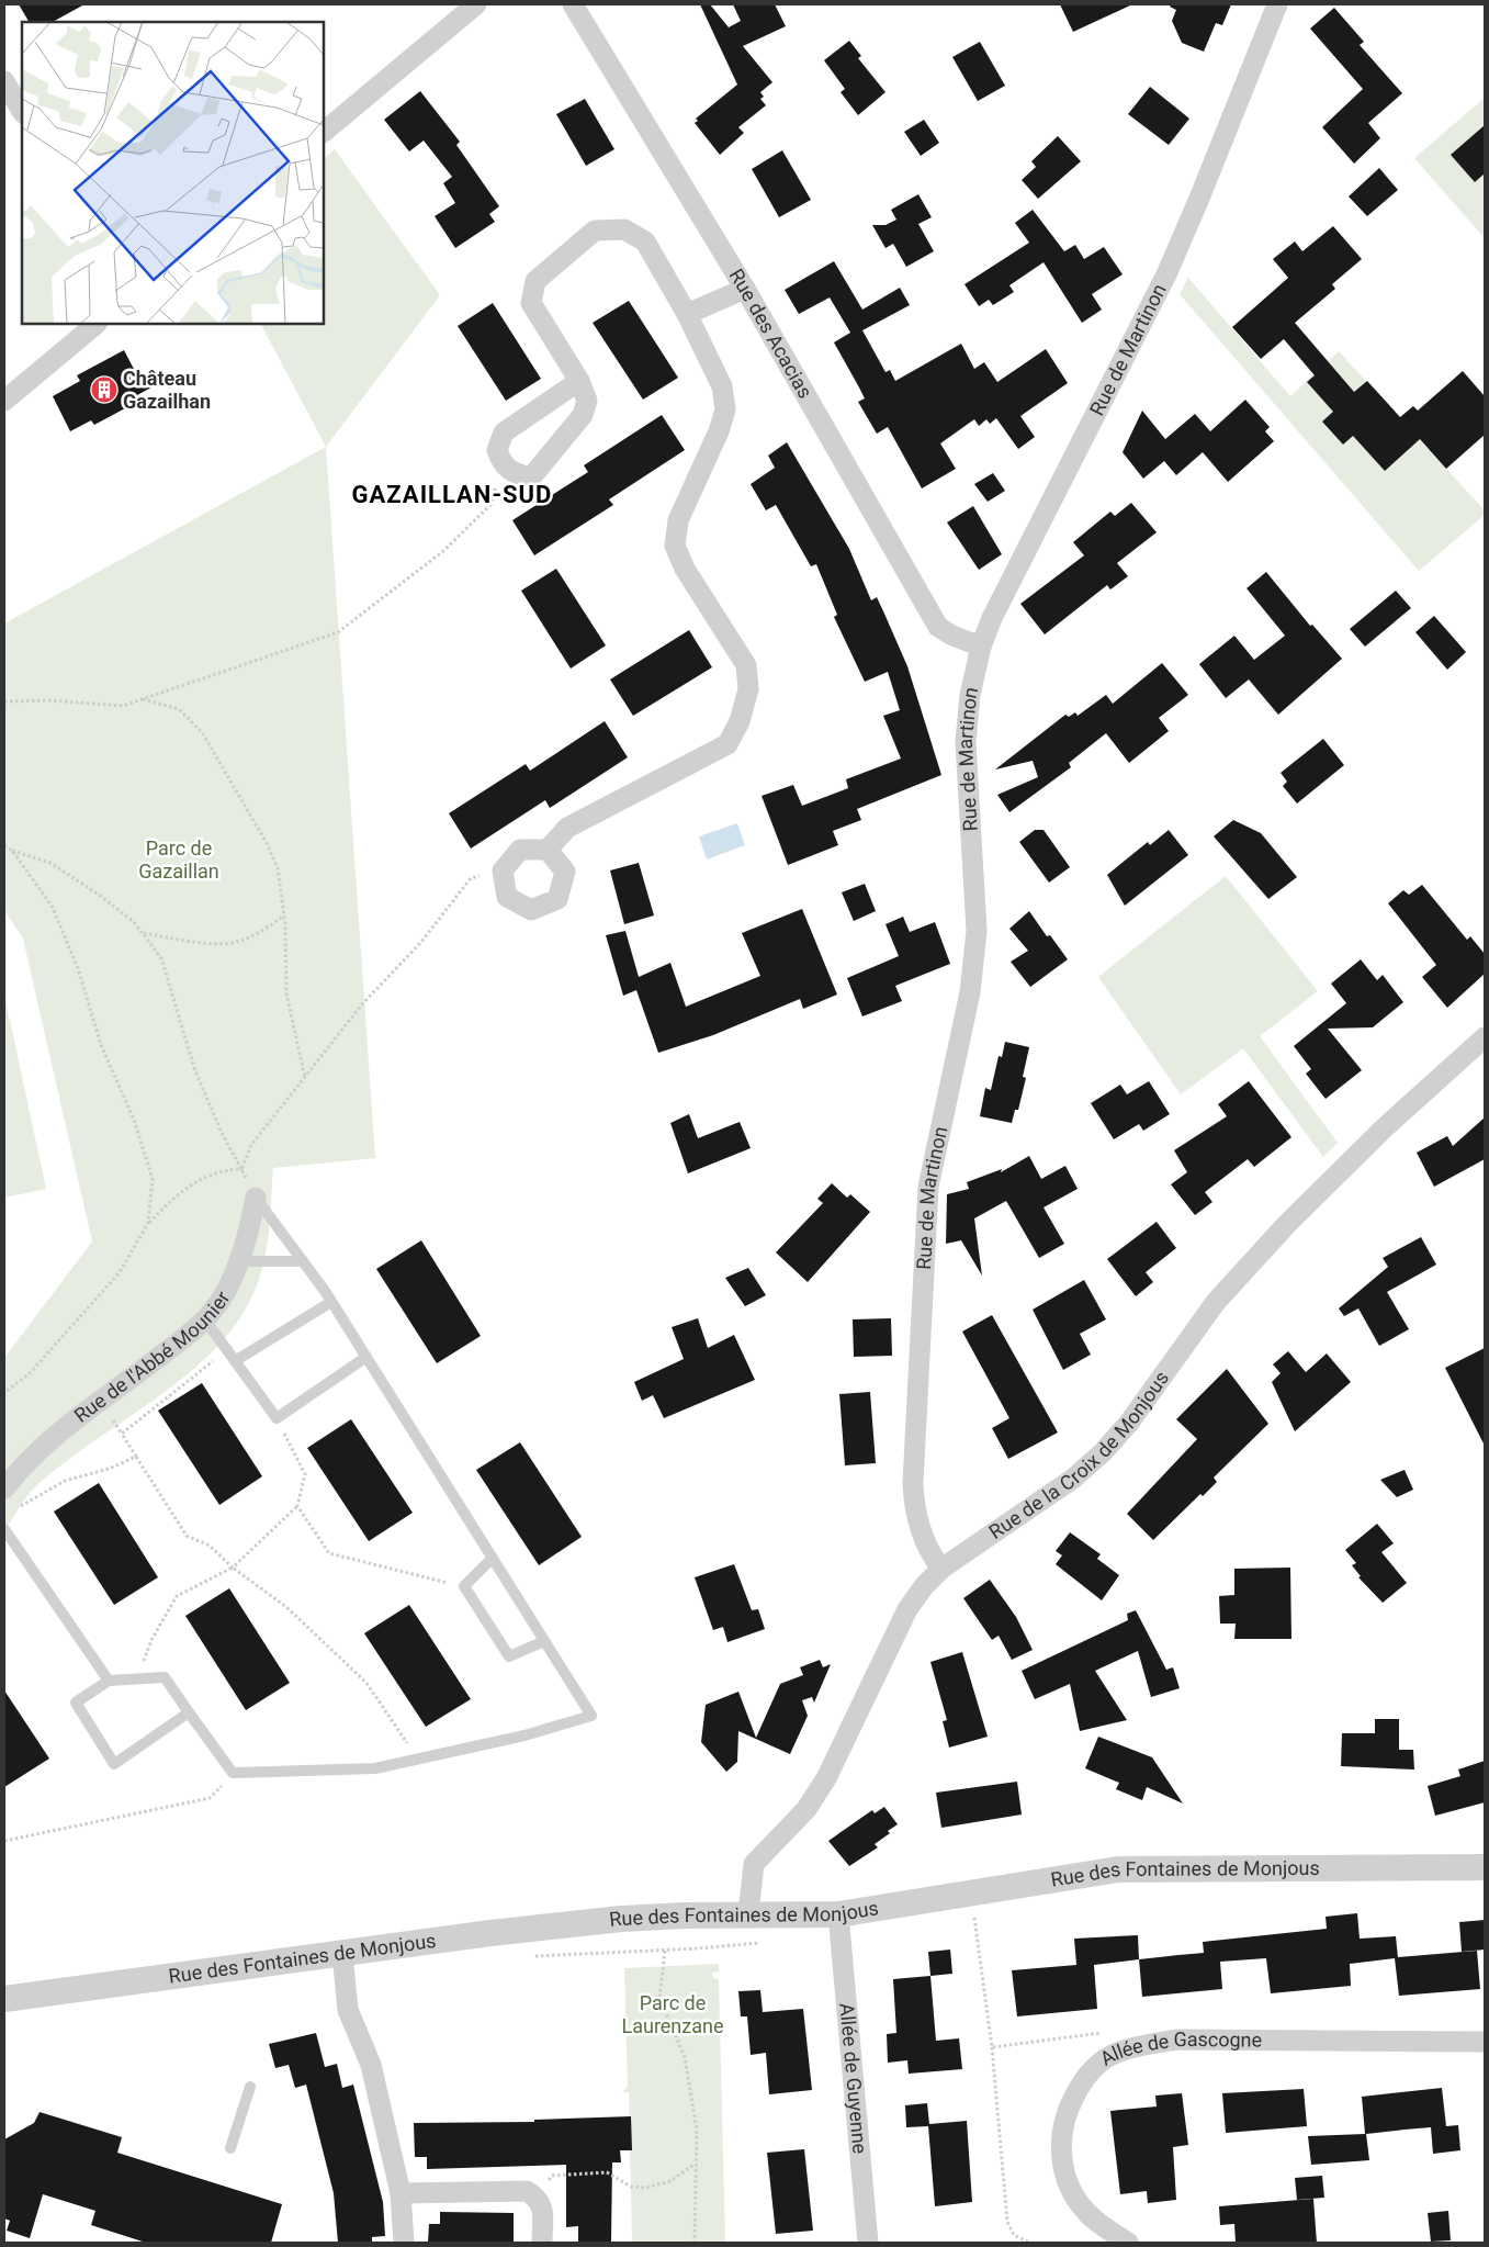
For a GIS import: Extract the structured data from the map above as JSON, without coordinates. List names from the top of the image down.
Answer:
{
  "streets": {
    "street": [
      "Rue des Acacias",
      "Rue de Martinon",
      "Rue de l'Abbé Mounier",
      "Rue de la Croix de Monjous",
      "Rue des Fontaines de Monjous",
      "Allée de Gascogne",
      "Allée de Guyenne"
    ]
  },
  "crossings": [
    ["Rue des Acacias", "Rue de Martinon"],
    ["Rue de Martinon", "Rue de la Croix de Monjous"],
    ["Rue de la Croix de Monjous", "Rue des Fontaines de Monjous"],
    ["Rue des Fontaines de Monjous", "Allée de Guyenne"]
  ],
  "districts": ["GAZAILLAN-SUD"],
  "parks": ["Parc de Gazaillan", "Parc de Laurenzane"],
  "places": {
    "building": ["Château Gazailhan"]
  }
}
